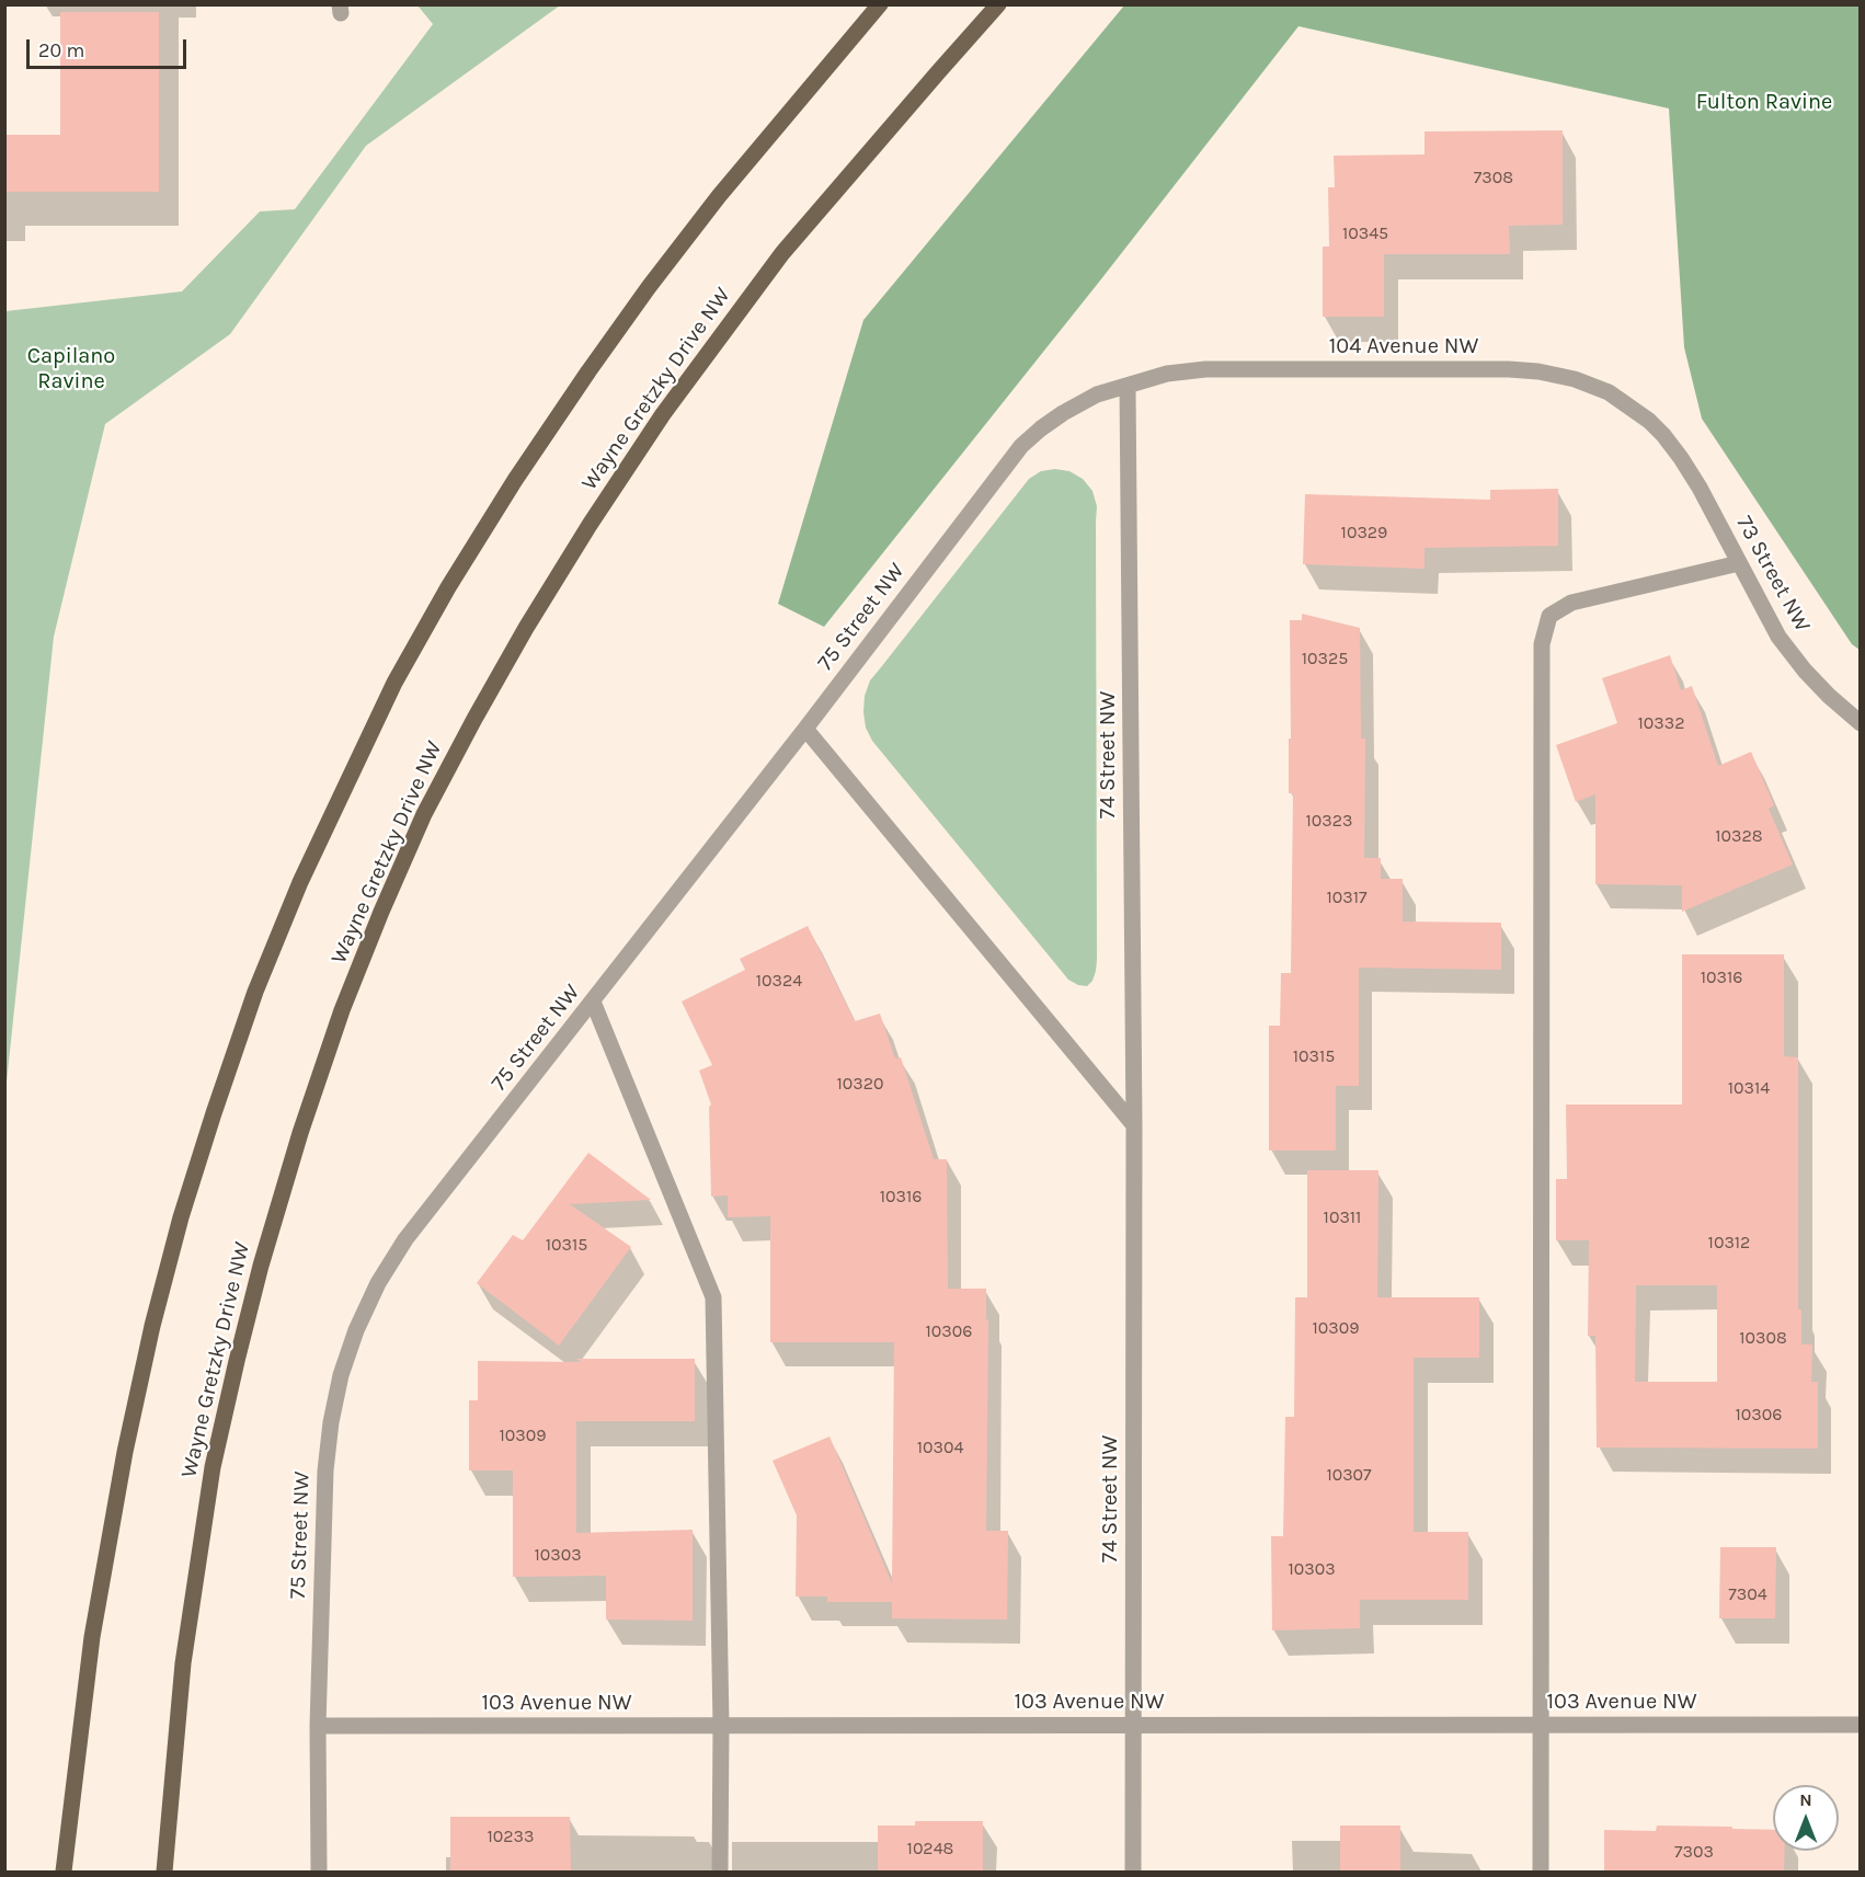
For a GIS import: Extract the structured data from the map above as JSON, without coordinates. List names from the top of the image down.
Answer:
{
  "streets": {
    "main road": ["Wayne Gretzky Drive NW"],
    "street": [
      "104 Avenue NW",
      "73 Street NW",
      "75 Street NW",
      "74 Street NW",
      "103 Avenue NW"
    ]
  },
  "crossings": [
    ["104 Avenue NW", "73 Street NW"],
    ["104 Avenue NW", "75 Street NW"],
    ["104 Avenue NW", "74 Street NW"],
    ["75 Street NW", "74 Street NW"],
    ["75 Street NW", "103 Avenue NW"],
    ["74 Street NW", "103 Avenue NW"]
  ],
  "parks": ["Fulton Ravine", "Capilano Ravine"],
  "house_numbers": [
    "7308",
    "10345",
    "10329",
    "10325",
    "10332",
    "10323",
    "10328",
    "10317",
    "10316",
    "10324",
    "10315",
    "10320",
    "10314",
    "10316",
    "10311",
    "10312",
    "10315",
    "10309",
    "10306",
    "10308",
    "10306",
    "10309",
    "10304",
    "10307",
    "10303",
    "10303",
    "7304",
    "10233",
    "10248",
    "7303"
  ],
  "scale_bar": "20 m",
  "north": "top"
}
